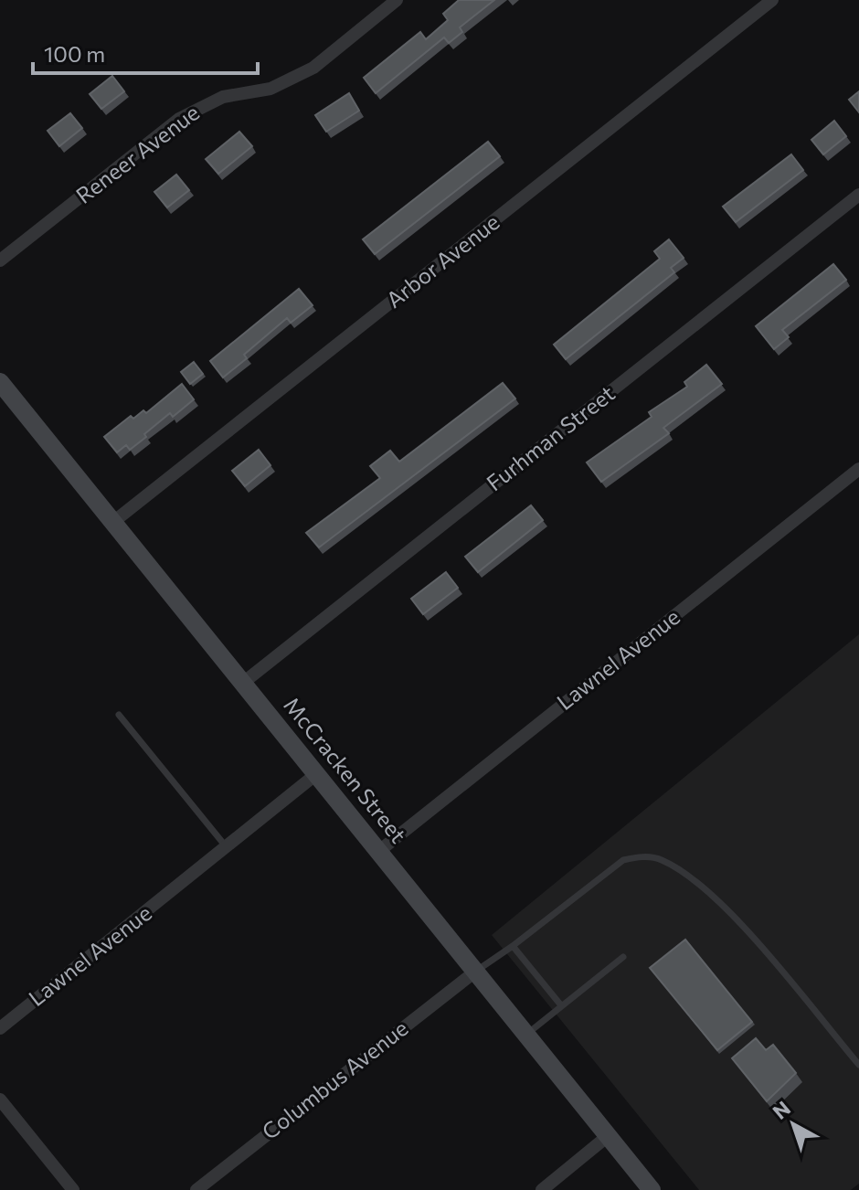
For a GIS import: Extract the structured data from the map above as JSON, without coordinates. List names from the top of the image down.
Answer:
{
  "streets": {
    "street": [
      "Reneer Avenue",
      "Arbor Avenue",
      "Furhman Street",
      "Lawnel Avenue",
      "McCracken Street",
      "Columbus Avenue"
    ]
  },
  "crossings": [
    ["Arbor Avenue", "McCracken Street"],
    ["Furhman Street", "McCracken Street"],
    ["Lawnel Avenue", "McCracken Street"],
    ["McCracken Street", "Columbus Avenue"]
  ],
  "scale_bar": "100 m",
  "north": "top left"
}
